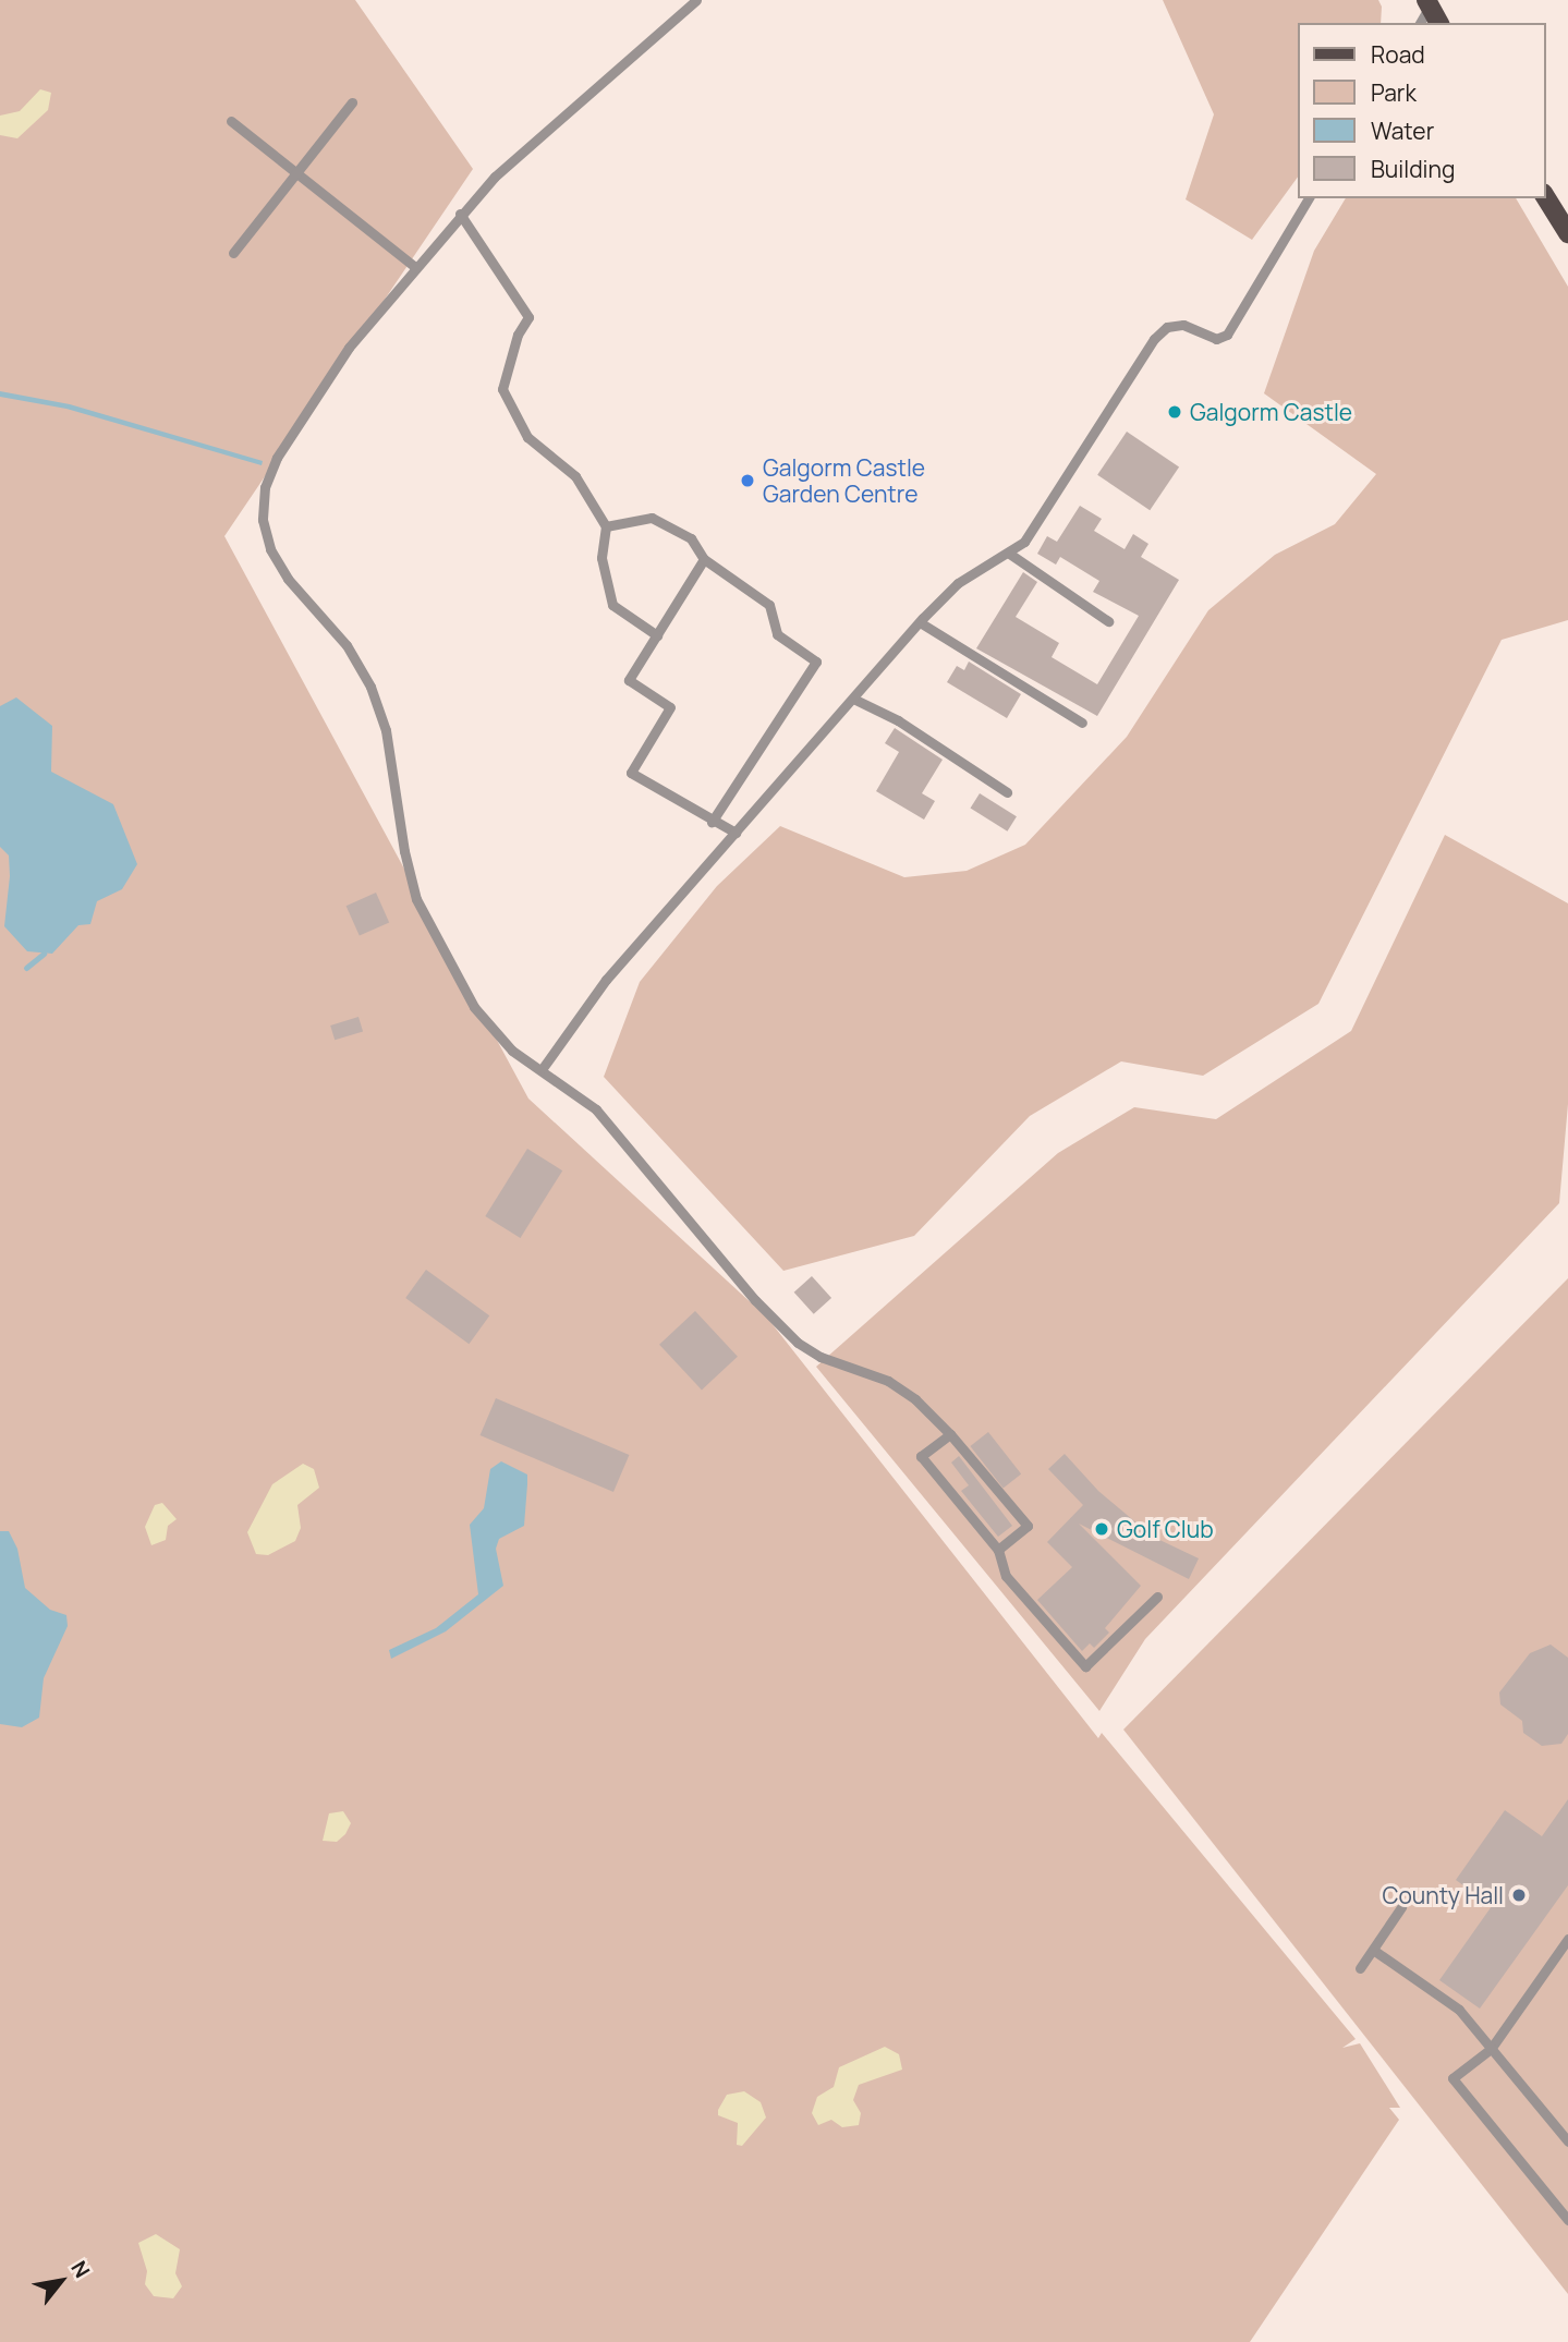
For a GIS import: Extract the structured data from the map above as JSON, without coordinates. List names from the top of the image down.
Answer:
{
  "places": [
    "Galgorm Castle",
    "Galgorm Castle Garden Centre",
    "Golf Club",
    "County Hall"
  ],
  "legend": [
    "Road",
    "Park",
    "Water",
    "Building"
  ],
  "north": "top right"
}
